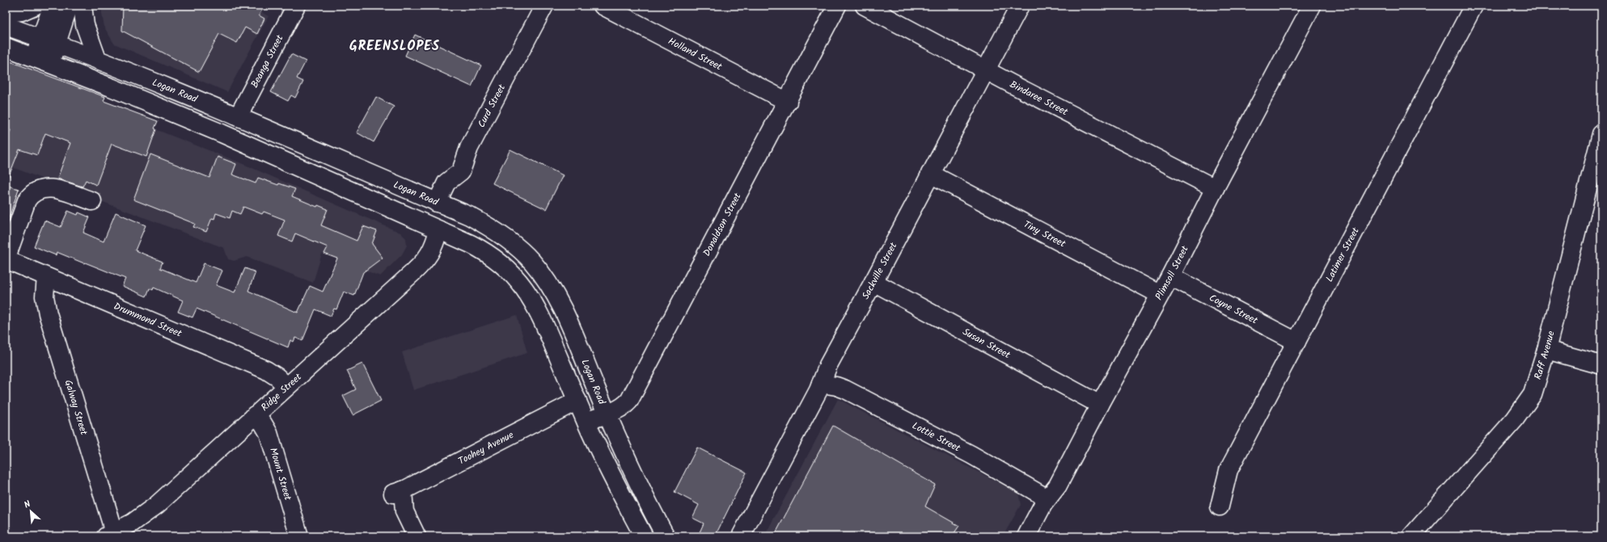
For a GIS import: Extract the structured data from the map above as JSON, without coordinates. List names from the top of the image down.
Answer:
{
  "streets": {
    "street": [
      "Holland Street",
      "Beanga Street",
      "Logan Road",
      "Bindaree Street",
      "Curd Street",
      "Donaldson Street",
      "Tiny Street",
      "Latimer Street",
      "Sackville Street",
      "Plimsoll Street",
      "Coyne Street",
      "Drummond Street",
      "Susan Street",
      "Raff Avenue",
      "Ridge Street",
      "Galway Street",
      "Lottie Street",
      "Toohey Avenue",
      "Mount Street"
    ]
  },
  "crossings": [
    ["Holland Street", "Donaldson Street"],
    ["Beanga Street", "Logan Road"],
    ["Logan Road", "Curd Street"],
    ["Logan Road", "Donaldson Street"],
    ["Logan Road", "Ridge Street"],
    ["Logan Road", "Toohey Avenue"],
    ["Bindaree Street", "Sackville Street"],
    ["Bindaree Street", "Plimsoll Street"],
    ["Curd Street", "Ridge Street"],
    ["Tiny Street", "Sackville Street"],
    ["Tiny Street", "Plimsoll Street"],
    ["Latimer Street", "Coyne Street"],
    ["Sackville Street", "Susan Street"],
    ["Sackville Street", "Lottie Street"],
    ["Plimsoll Street", "Coyne Street"],
    ["Plimsoll Street", "Susan Street"],
    ["Plimsoll Street", "Lottie Street"],
    ["Drummond Street", "Ridge Street"],
    ["Drummond Street", "Galway Street"],
    ["Ridge Street", "Galway Street"],
    ["Ridge Street", "Mount Street"]
  ],
  "districts": ["GREENSLOPES"],
  "north": "top left"
}
